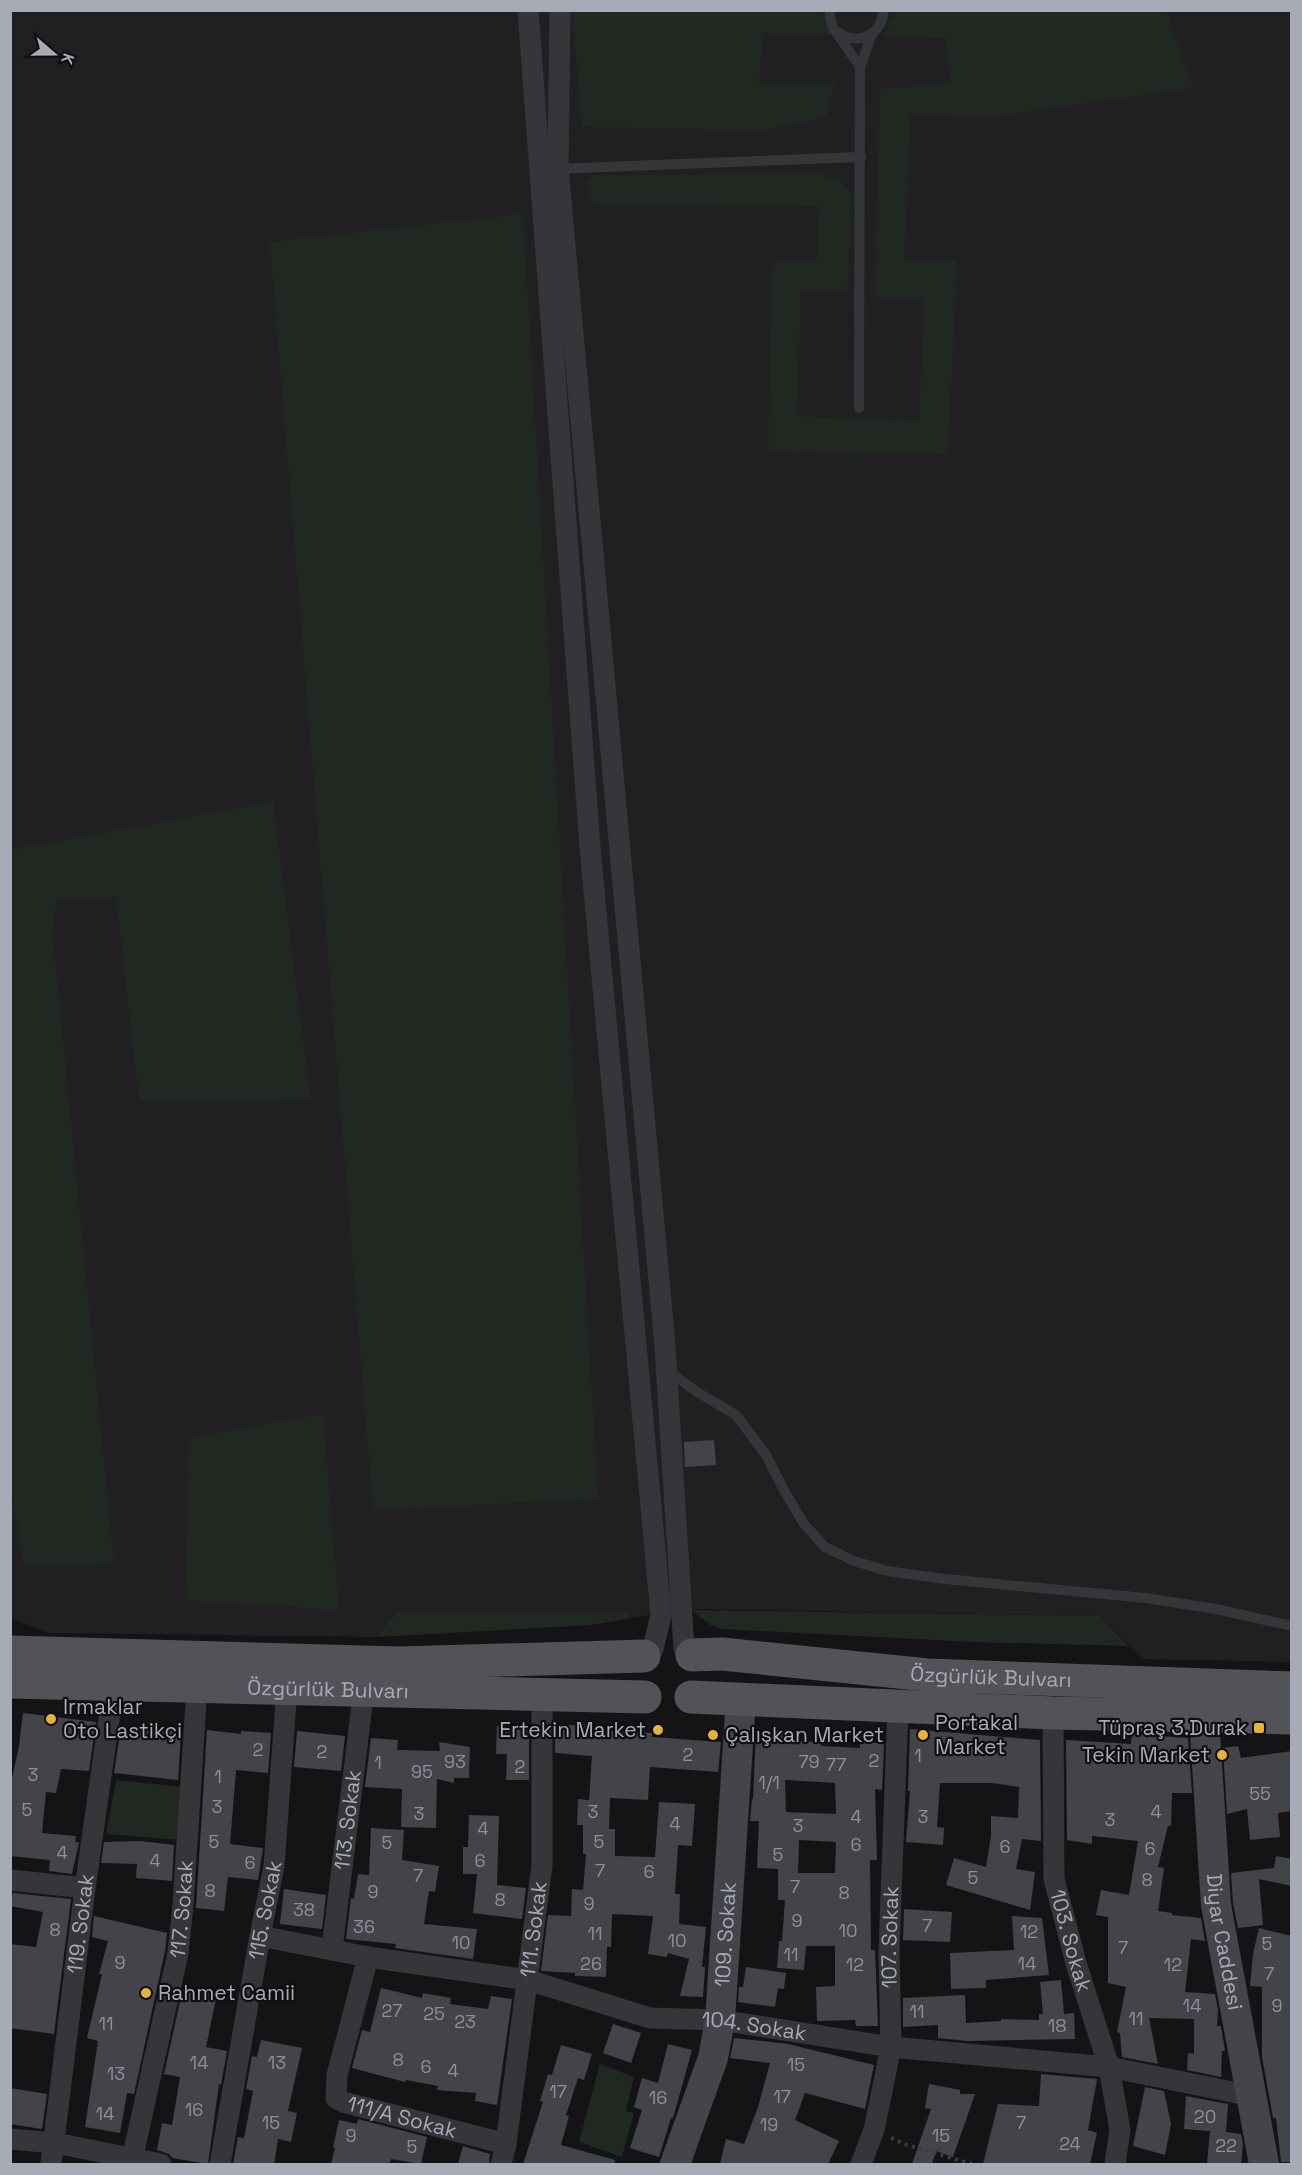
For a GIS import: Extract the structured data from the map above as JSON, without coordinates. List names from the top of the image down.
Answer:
{
  "streets": {
    "main road": ["Özgürlük Bulvarı"],
    "street": [
      "113. Sokak",
      "117. Sokak",
      "115. Sokak",
      "119. Sokak",
      "111. Sokak",
      "109. Sokak",
      "107. Sokak",
      "103. Sokak",
      "Diyar Caddesi",
      "104. Sokak",
      "111/A Sokak"
    ]
  },
  "crossings": [
    ["Özgürlük Bulvarı", "113. Sokak"],
    ["Özgürlük Bulvarı", "117. Sokak"],
    ["Özgürlük Bulvarı", "115. Sokak"],
    ["Özgürlük Bulvarı", "119. Sokak"],
    ["Özgürlük Bulvarı", "111. Sokak"],
    ["Özgürlük Bulvarı", "109. Sokak"],
    ["Özgürlük Bulvarı", "107. Sokak"],
    ["Özgürlük Bulvarı", "103. Sokak"],
    ["Özgürlük Bulvarı", "Diyar Caddesi"],
    ["113. Sokak", "104. Sokak"],
    ["115. Sokak", "104. Sokak"],
    ["111. Sokak", "104. Sokak"],
    ["111. Sokak", "111/A Sokak"],
    ["109. Sokak", "104. Sokak"],
    ["107. Sokak", "104. Sokak"],
    ["103. Sokak", "104. Sokak"],
    ["Diyar Caddesi", "104. Sokak"],
    ["104. Sokak", "111/A Sokak"]
  ],
  "places": {
    "other": [
      "Irmaklar Oto Lastikçi",
      "Ertekin Market",
      "Çalışkan Market",
      "Portakal Market",
      "Tekin Market",
      "Rahmet Camii"
    ],
    "transit": ["Tüpraş 3.Durak"]
  },
  "house_numbers": [
    "2",
    "2",
    "2",
    "1",
    "2",
    "93",
    "79",
    "1",
    "77",
    "2",
    "95",
    "3",
    "1",
    "1/1",
    "55",
    "3",
    "5",
    "3",
    "4",
    "3",
    "4",
    "3",
    "3",
    "4",
    "3",
    "4",
    "5",
    "5",
    "5",
    "6",
    "6",
    "6",
    "4",
    "5",
    "4",
    "6",
    "6",
    "7",
    "6",
    "7",
    "5",
    "8",
    "7",
    "8",
    "9",
    "8",
    "8",
    "9",
    "38",
    "9",
    "7",
    "36",
    "8",
    "10",
    "12",
    "11",
    "10",
    "10",
    "5",
    "7",
    "11",
    "9",
    "26",
    "14",
    "12",
    "12",
    "7",
    "14",
    "9",
    "27",
    "11",
    "25",
    "11",
    "23",
    "11",
    "18",
    "8",
    "14",
    "13",
    "15",
    "6",
    "4",
    "13",
    "17",
    "17",
    "16",
    "16",
    "14",
    "20",
    "15",
    "7",
    "19",
    "9",
    "15",
    "24",
    "22",
    "5"
  ],
  "north": "right"
}
